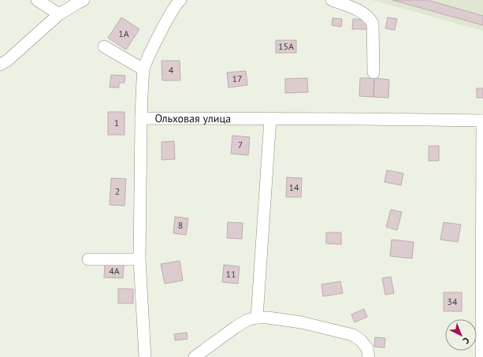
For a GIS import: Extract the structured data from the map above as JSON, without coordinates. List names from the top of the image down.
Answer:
{
  "streets": {
    "street": ["Ольховая улица"]
  },
  "house_numbers": [
    "1А",
    "15А",
    "4",
    "17",
    "1",
    "7",
    "14",
    "2",
    "8",
    "4А",
    "11",
    "34"
  ],
  "north": "bottom right"
}
